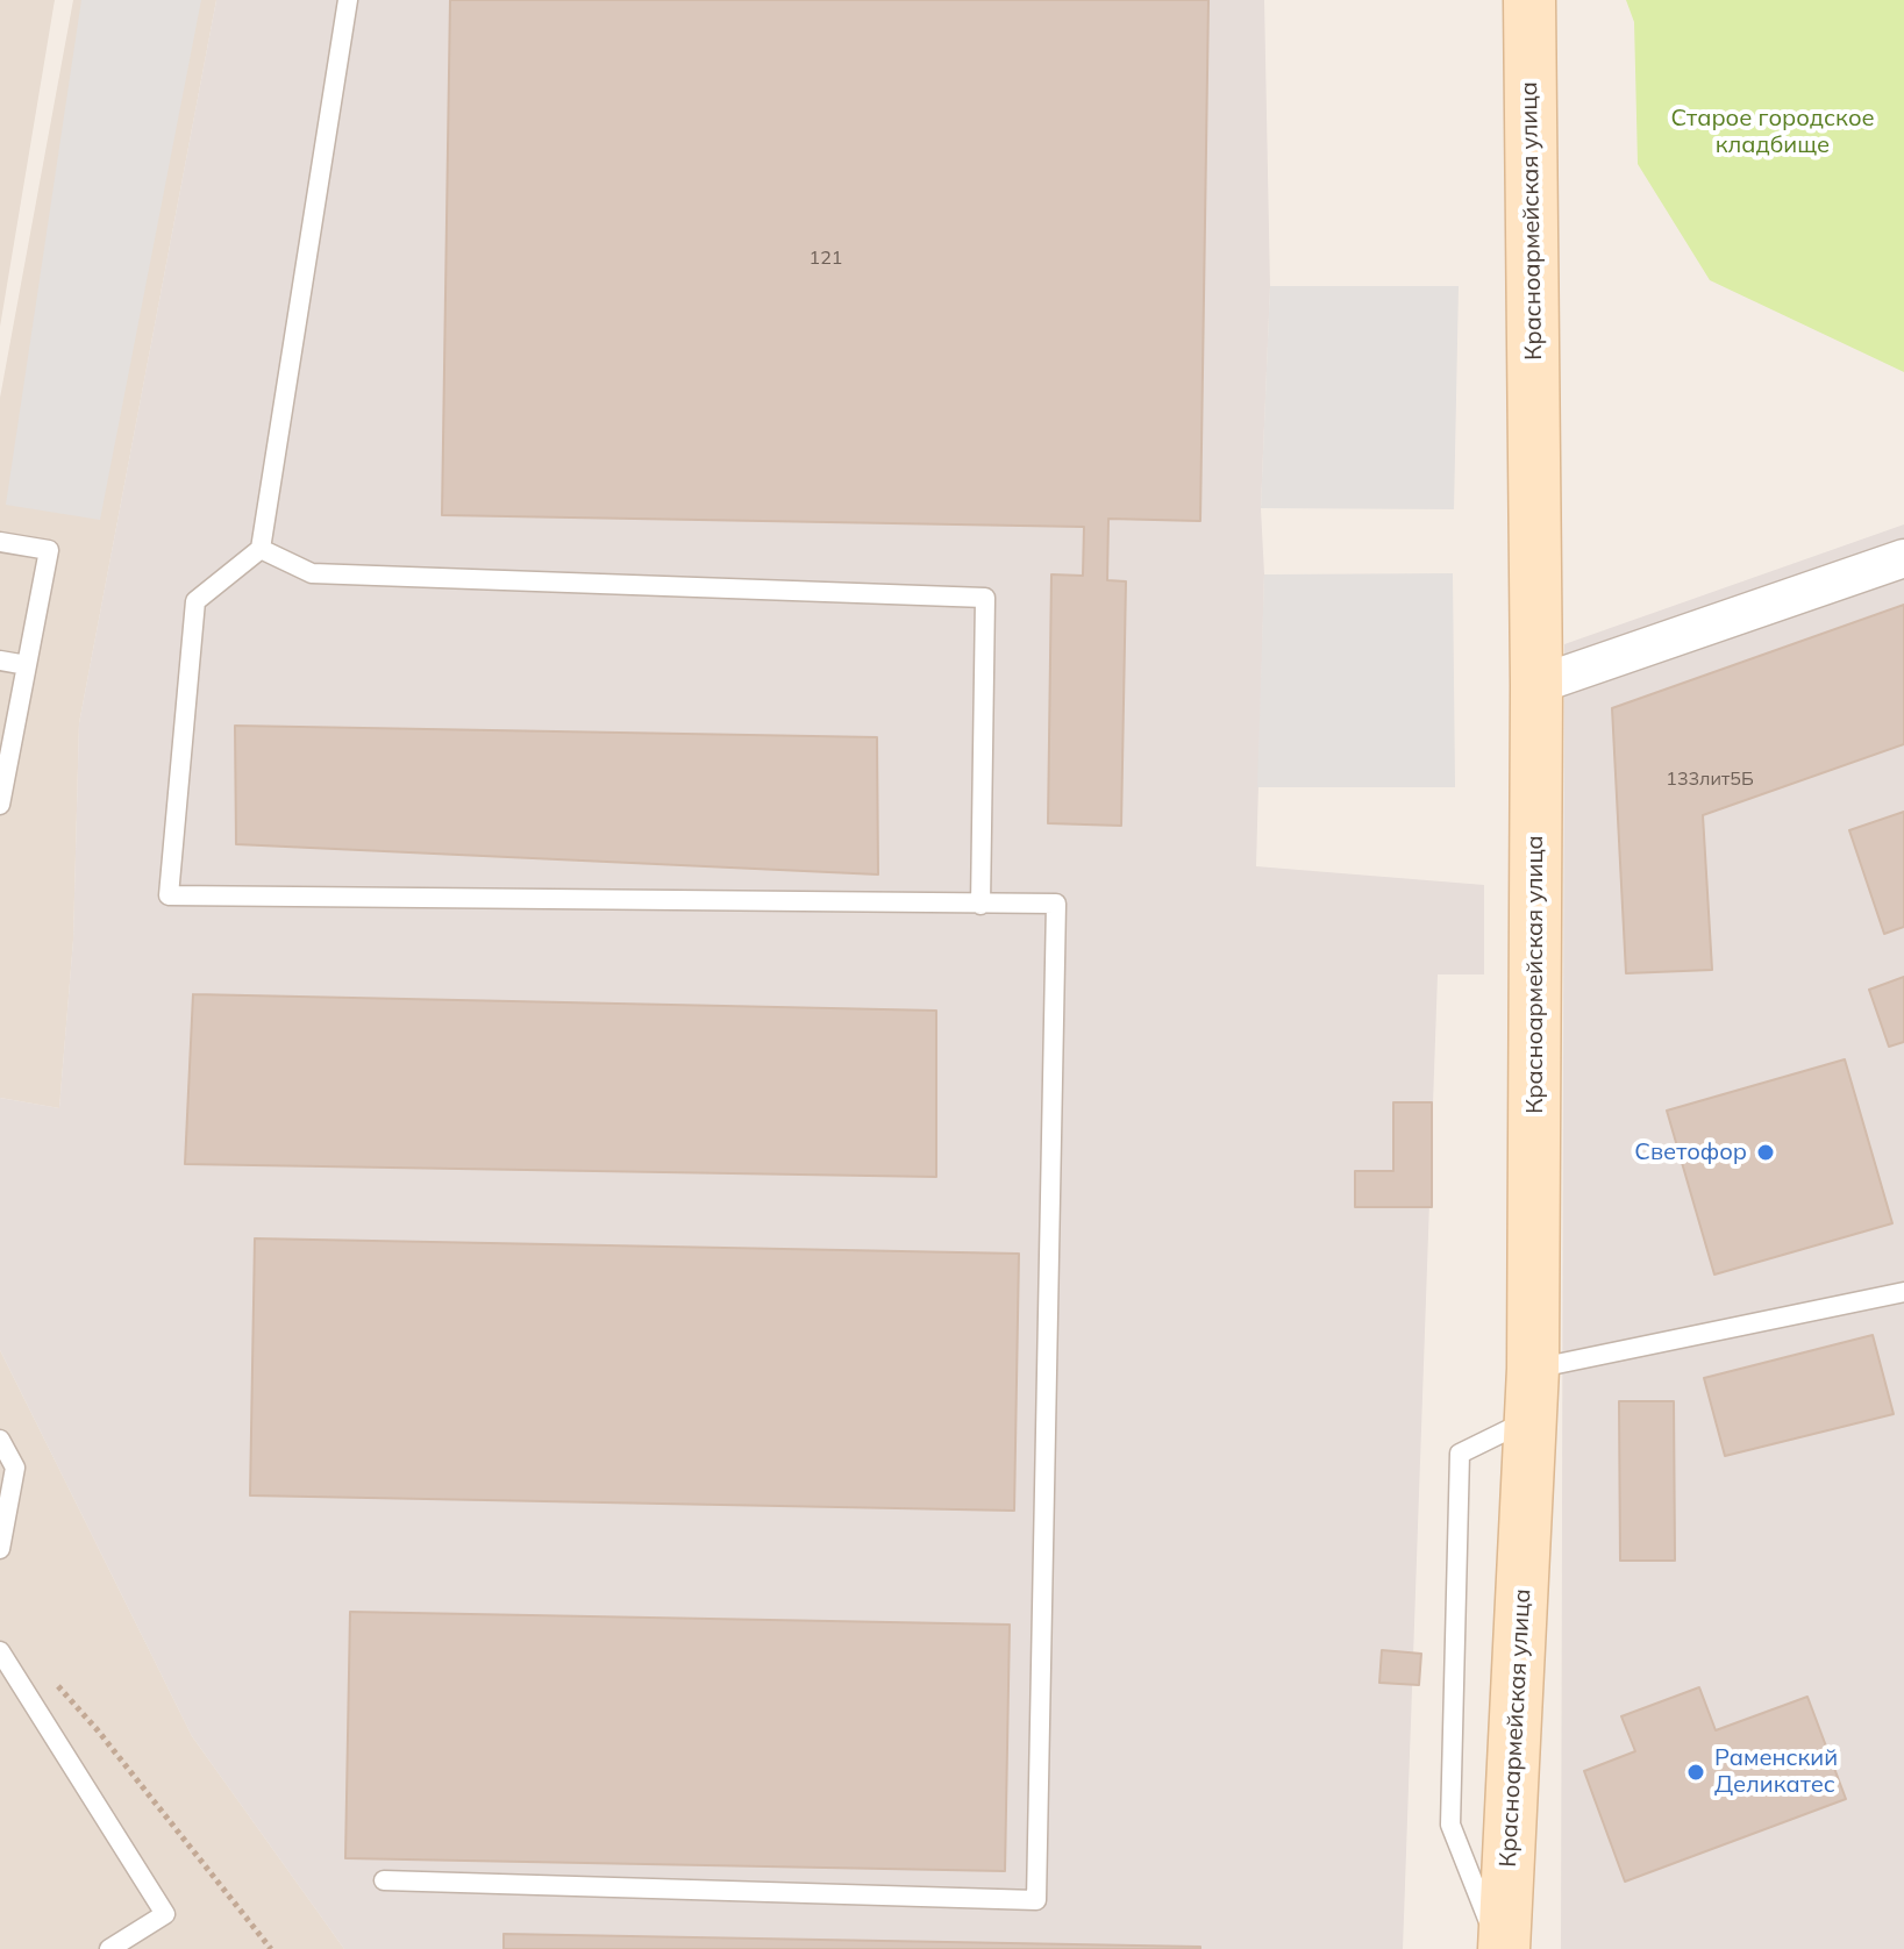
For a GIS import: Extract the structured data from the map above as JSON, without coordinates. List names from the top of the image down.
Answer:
{
  "streets": {
    "street": ["Красноармейская улица"]
  },
  "parks": ["Старое городское кладбище"],
  "places": ["Светофор", "Раменский Деликатес"],
  "house_numbers": ["121", "133лит5Б"]
}
